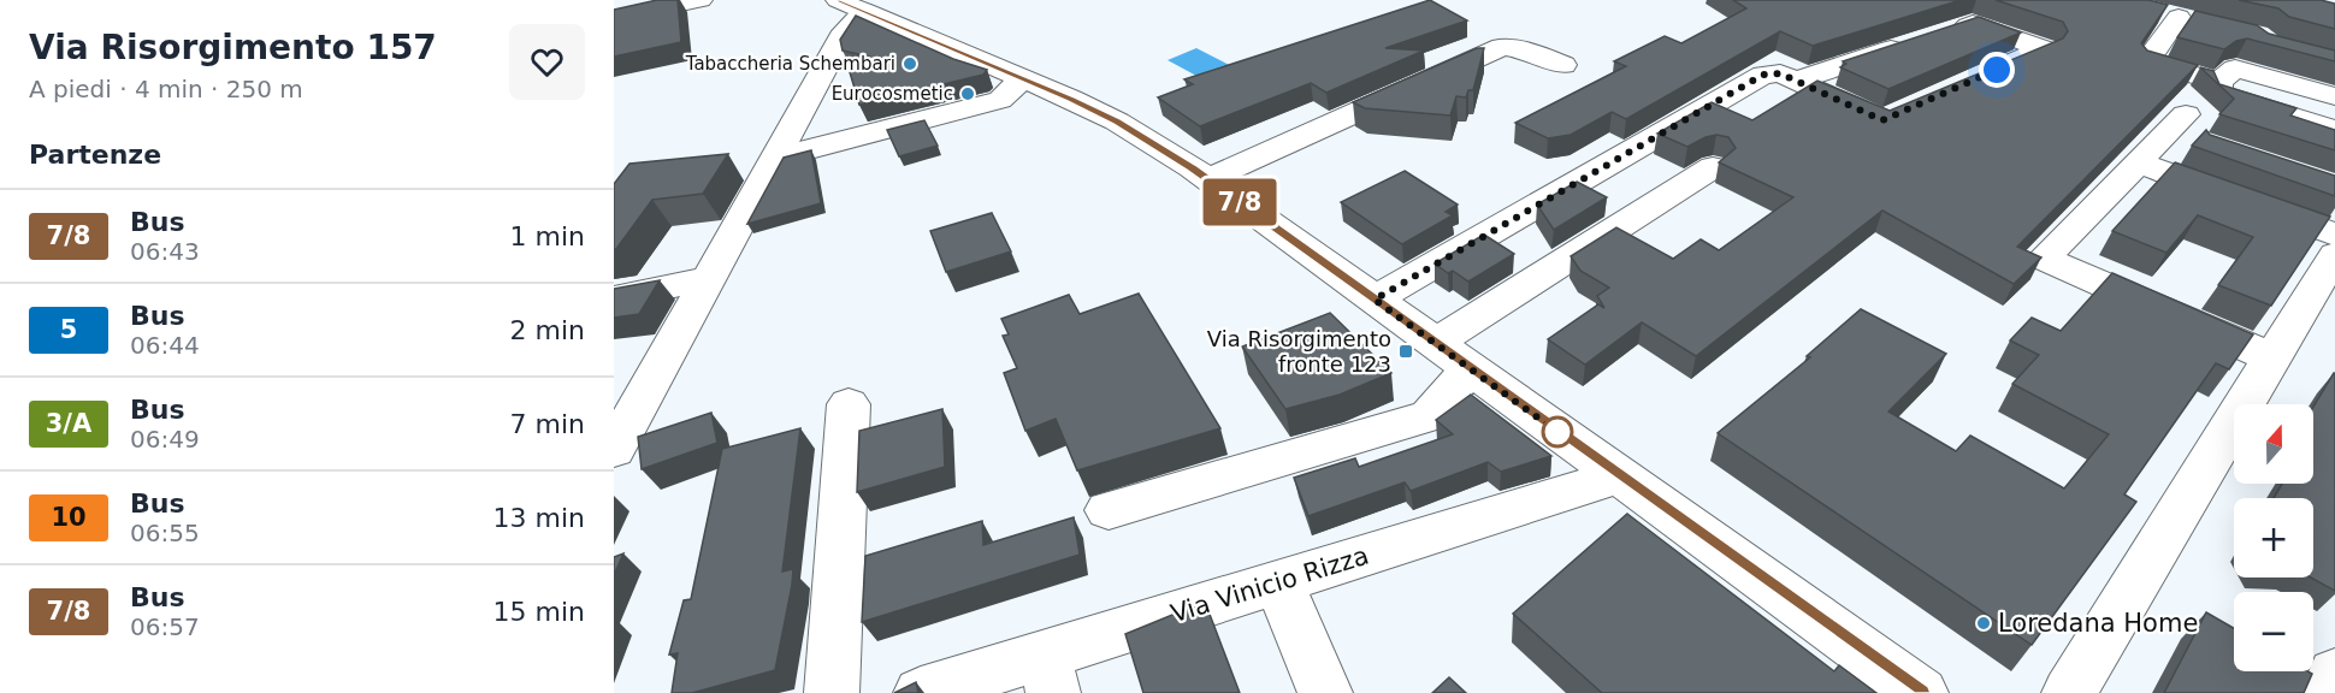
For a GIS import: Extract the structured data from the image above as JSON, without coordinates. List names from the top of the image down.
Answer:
{
  "streets": {
    "street": ["Via Vinicio Rizza"]
  },
  "places": {
    "other": ["Tabaccheria Schembari", "Eurocosmetic", "Loredana Home"],
    "transit": ["Via Risorgimento fronte 123"]
  },
  "lines": ["bus line 7/8"],
  "north": "top",
  "page": {
    "heading": [
      ["Via Risorgimento 157", "A piedi · 4 min · 250 m"],
      "Partenze"
    ],
    "on_map": "7/8",
    "list": [
      {
        "mark": "7/8",
        "name": "Bus",
        "note": "06:43",
        "value": "1 min"
      },
      {
        "mark": "5",
        "name": "Bus",
        "note": "06:44",
        "value": "2 min"
      },
      {
        "mark": "3/A",
        "name": "Bus",
        "note": "06:49",
        "value": "7 min"
      },
      {
        "mark": "10",
        "name": "Bus",
        "note": "06:55",
        "value": "13 min"
      },
      {
        "mark": "7/8",
        "name": "Bus",
        "note": "06:57",
        "value": "15 min"
      }
    ],
    "map_buttons": ["+", "−"]
  }
}
